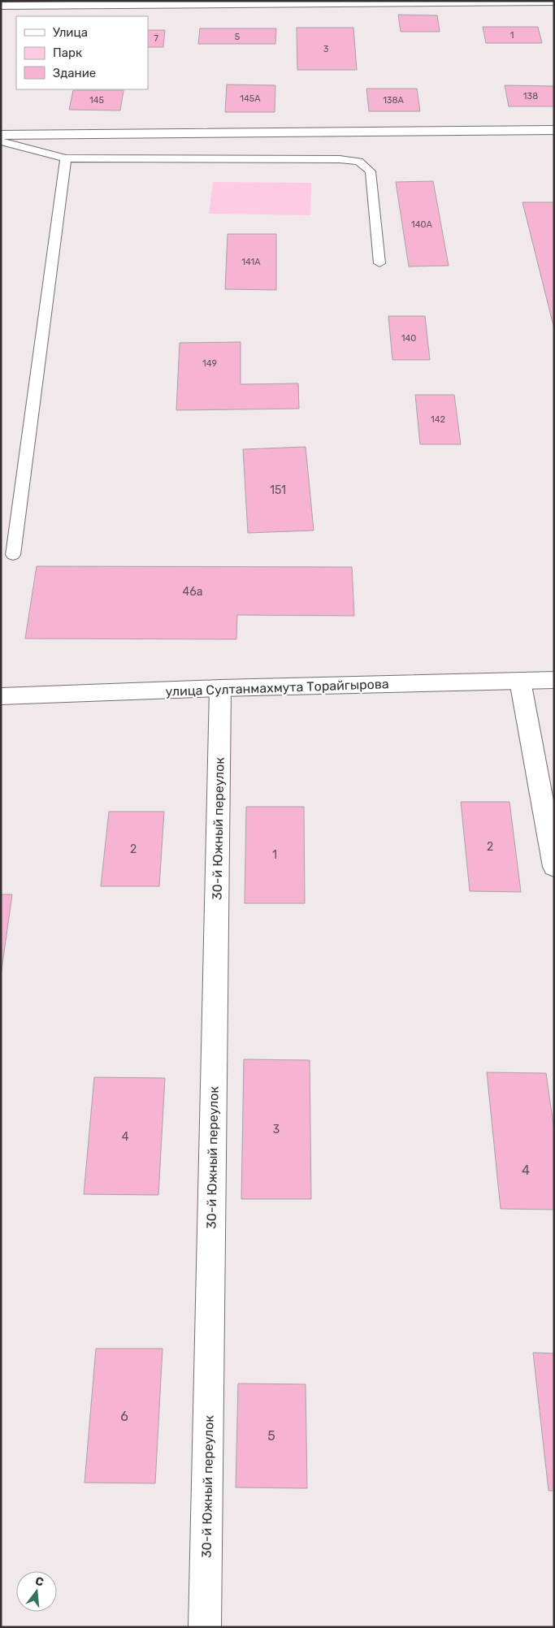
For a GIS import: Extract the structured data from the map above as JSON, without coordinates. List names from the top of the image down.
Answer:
{
  "streets": {
    "street": ["улица Султанмахмута Торайгырова", "30-й Южный переулок"]
  },
  "crossings": [
    ["улица Султанмахмута Торайгырова", "30-й Южный переулок"]
  ],
  "house_numbers": [
    "1",
    "5",
    "7",
    "3",
    "138",
    "145А",
    "145",
    "138А",
    "140А",
    "141А",
    "140",
    "149",
    "142",
    "151",
    "46а",
    "2",
    "2",
    "1",
    "3",
    "4",
    "4",
    "6",
    "5"
  ],
  "legend": ["Улица", "Парк", "Здание"],
  "north": "top"
}
